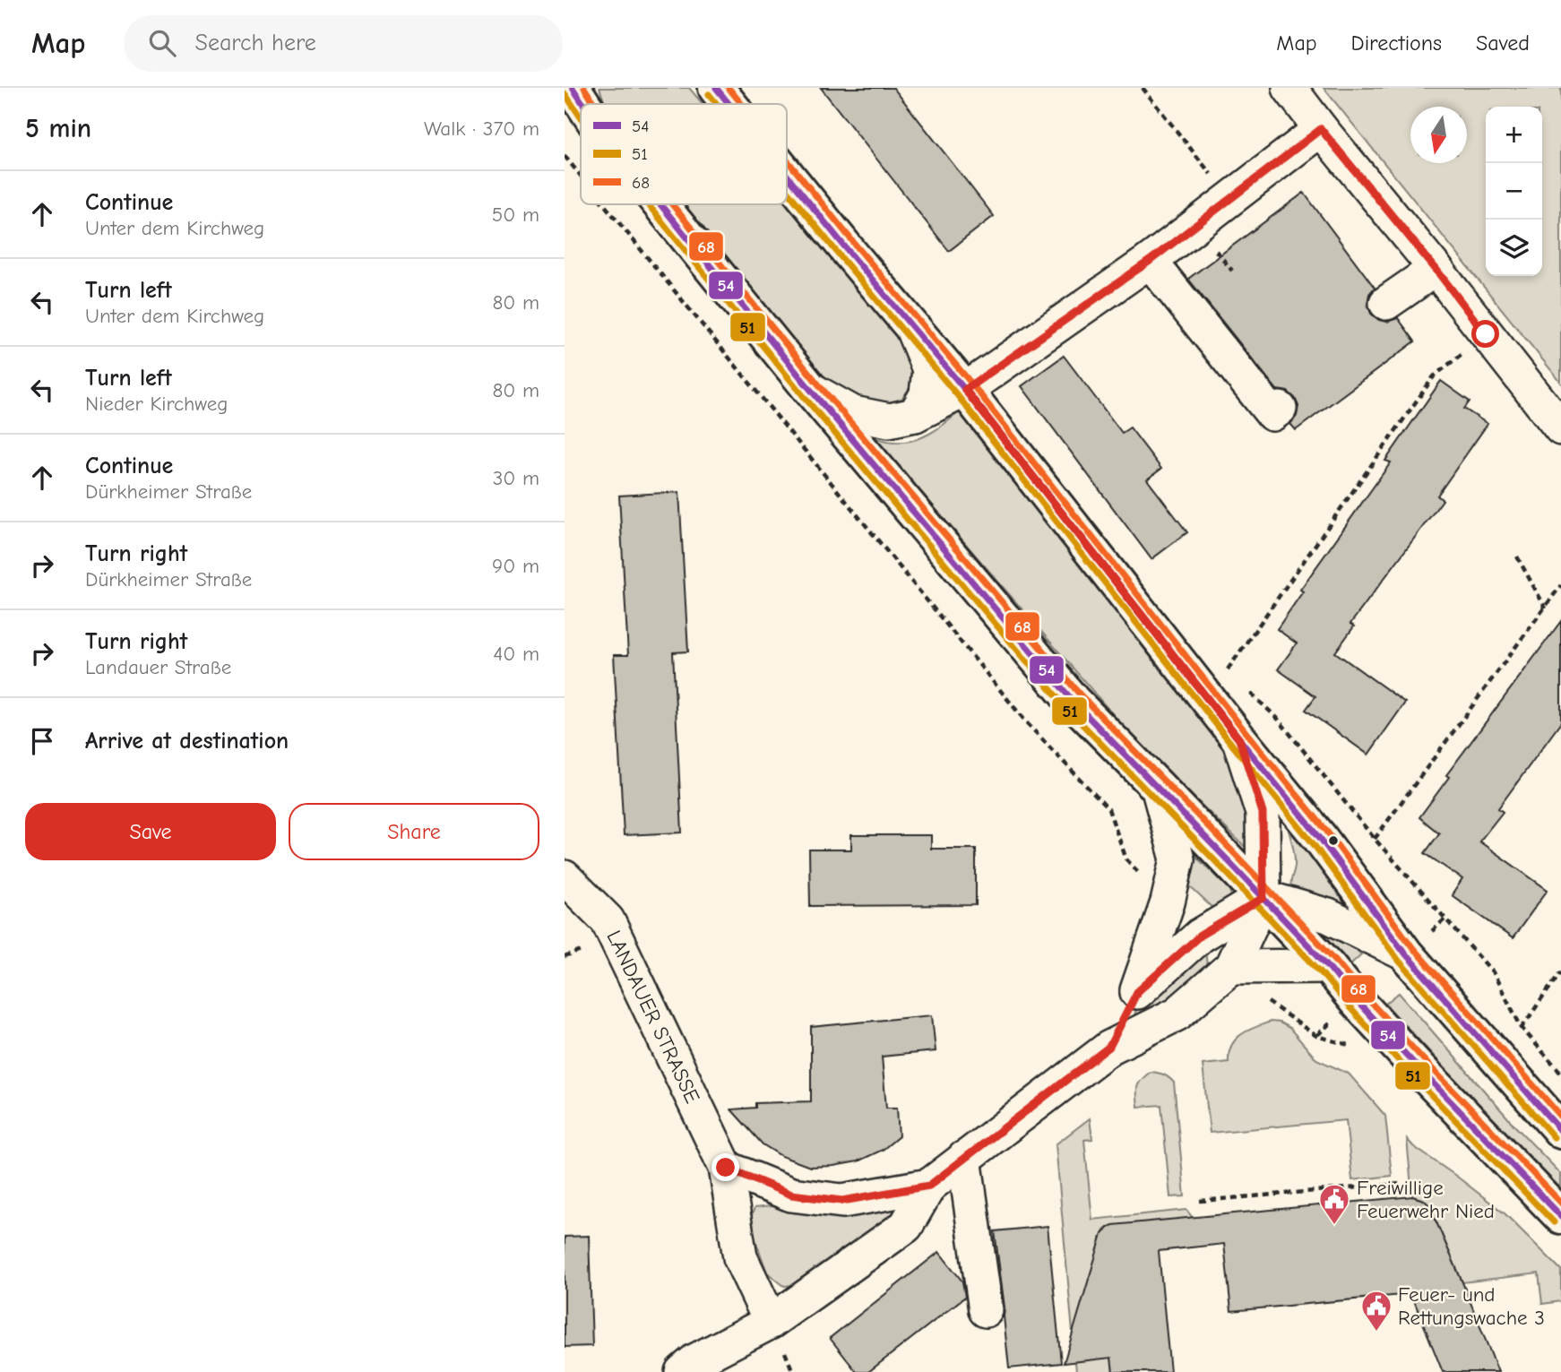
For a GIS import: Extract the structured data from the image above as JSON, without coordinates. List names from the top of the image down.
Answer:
{
  "streets": {
    "street": ["LANDAUER STRASSE"]
  },
  "places": {
    "public building": ["Freiwillige Feuerwehr Nied", "Feuer- und Rettungswache 3"]
  },
  "lines": ["transit line 54", "transit line 68", "transit line 51"],
  "legend": ["54", "51", "68"],
  "north": "bottom",
  "page": {
    "header": "Map",
    "search": "Search here",
    "nav": ["Map", "Directions", "Saved"],
    "heading": ["5 min", "Walk · 370 m"],
    "map_buttons": ["+", "−"],
    "list": [
      ["Continue", "Unter dem Kirchweg", "50 m"],
      ["Turn left", "Unter dem Kirchweg", "80 m"],
      ["Turn left", "Nieder Kirchweg", "80 m"],
      ["Continue", "Dürkheimer Straße", "30 m"],
      ["Turn right", "Dürkheimer Straße", "90 m"],
      ["Turn right", "Landauer Straße", "40 m"],
      "Arrive at destination"
    ],
    "buttons": ["Save", "Share"]
  }
}
